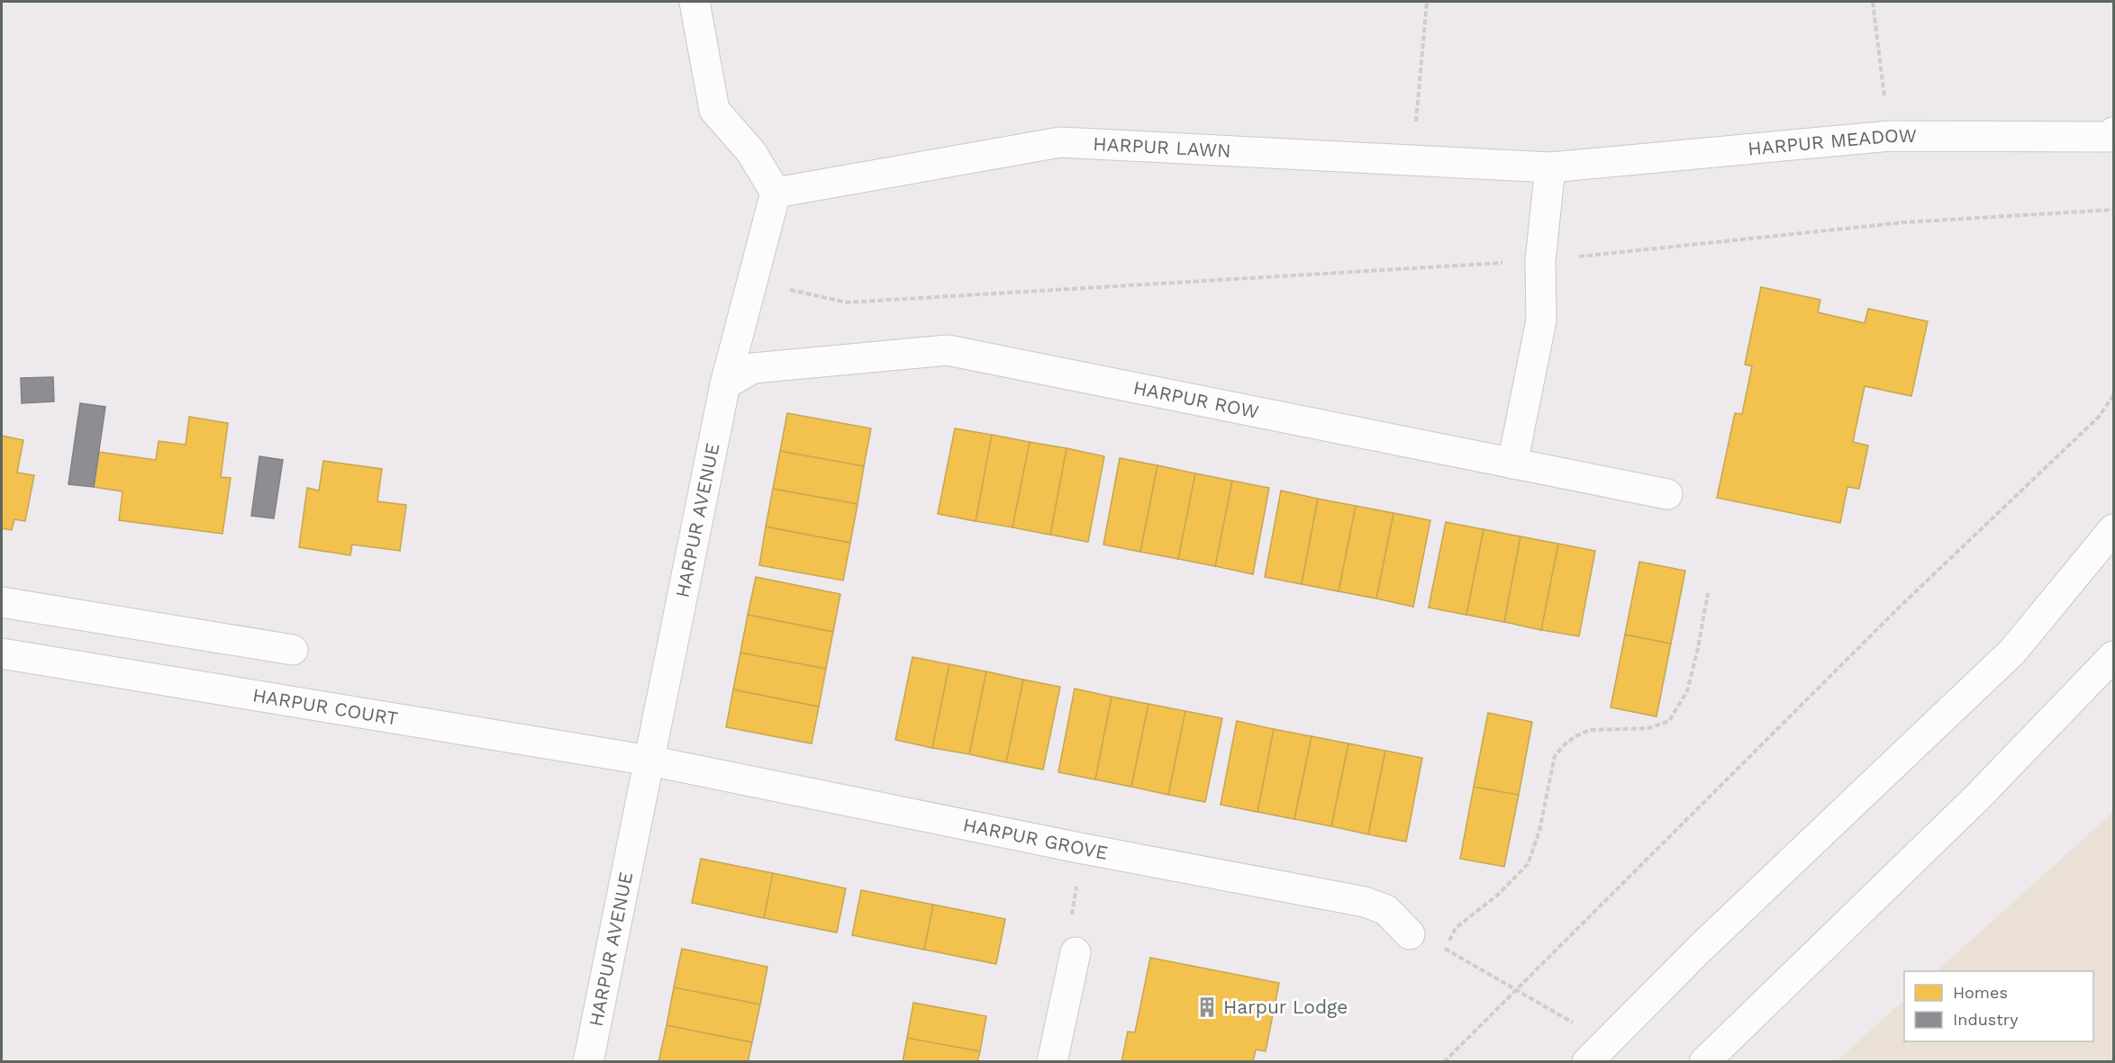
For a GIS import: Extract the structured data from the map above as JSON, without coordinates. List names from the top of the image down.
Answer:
{
  "streets": {
    "street": [
      "HARPUR MEADOW",
      "HARPUR LAWN",
      "HARPUR ROW",
      "HARPUR AVENUE",
      "HARPUR COURT",
      "HARPUR GROVE"
    ]
  },
  "crossings": [
    ["HARPUR MEADOW", "HARPUR LAWN"],
    ["HARPUR LAWN", "HARPUR AVENUE"],
    ["HARPUR ROW", "HARPUR AVENUE"],
    ["HARPUR AVENUE", "HARPUR COURT"],
    ["HARPUR AVENUE", "HARPUR GROVE"],
    ["HARPUR COURT", "HARPUR GROVE"]
  ],
  "places": {
    "building": ["Harpur Lodge"]
  },
  "legend": ["Homes", "Industry"]
}
